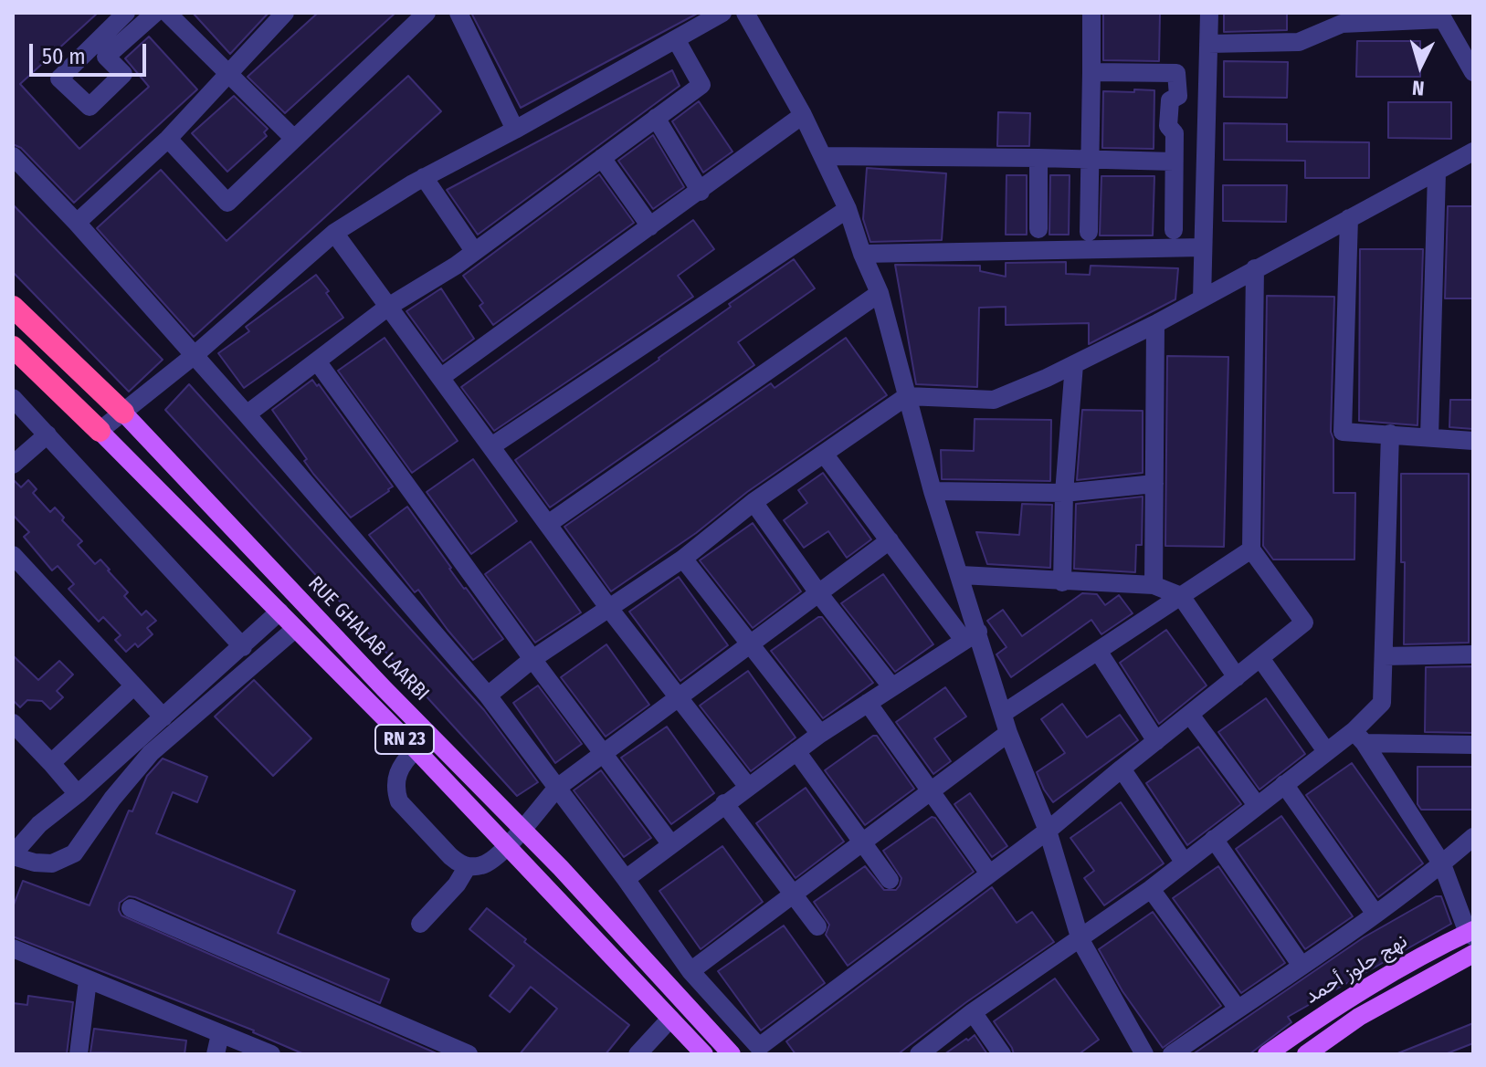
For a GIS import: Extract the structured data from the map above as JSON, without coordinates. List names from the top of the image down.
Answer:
{
  "streets": {
    "highway": ["RN 23"],
    "main road": ["RUE GHALAB LAARBI", "نهج حلوز أحمد"]
  },
  "scale_bar": "50 m",
  "north": "bottom"
}
